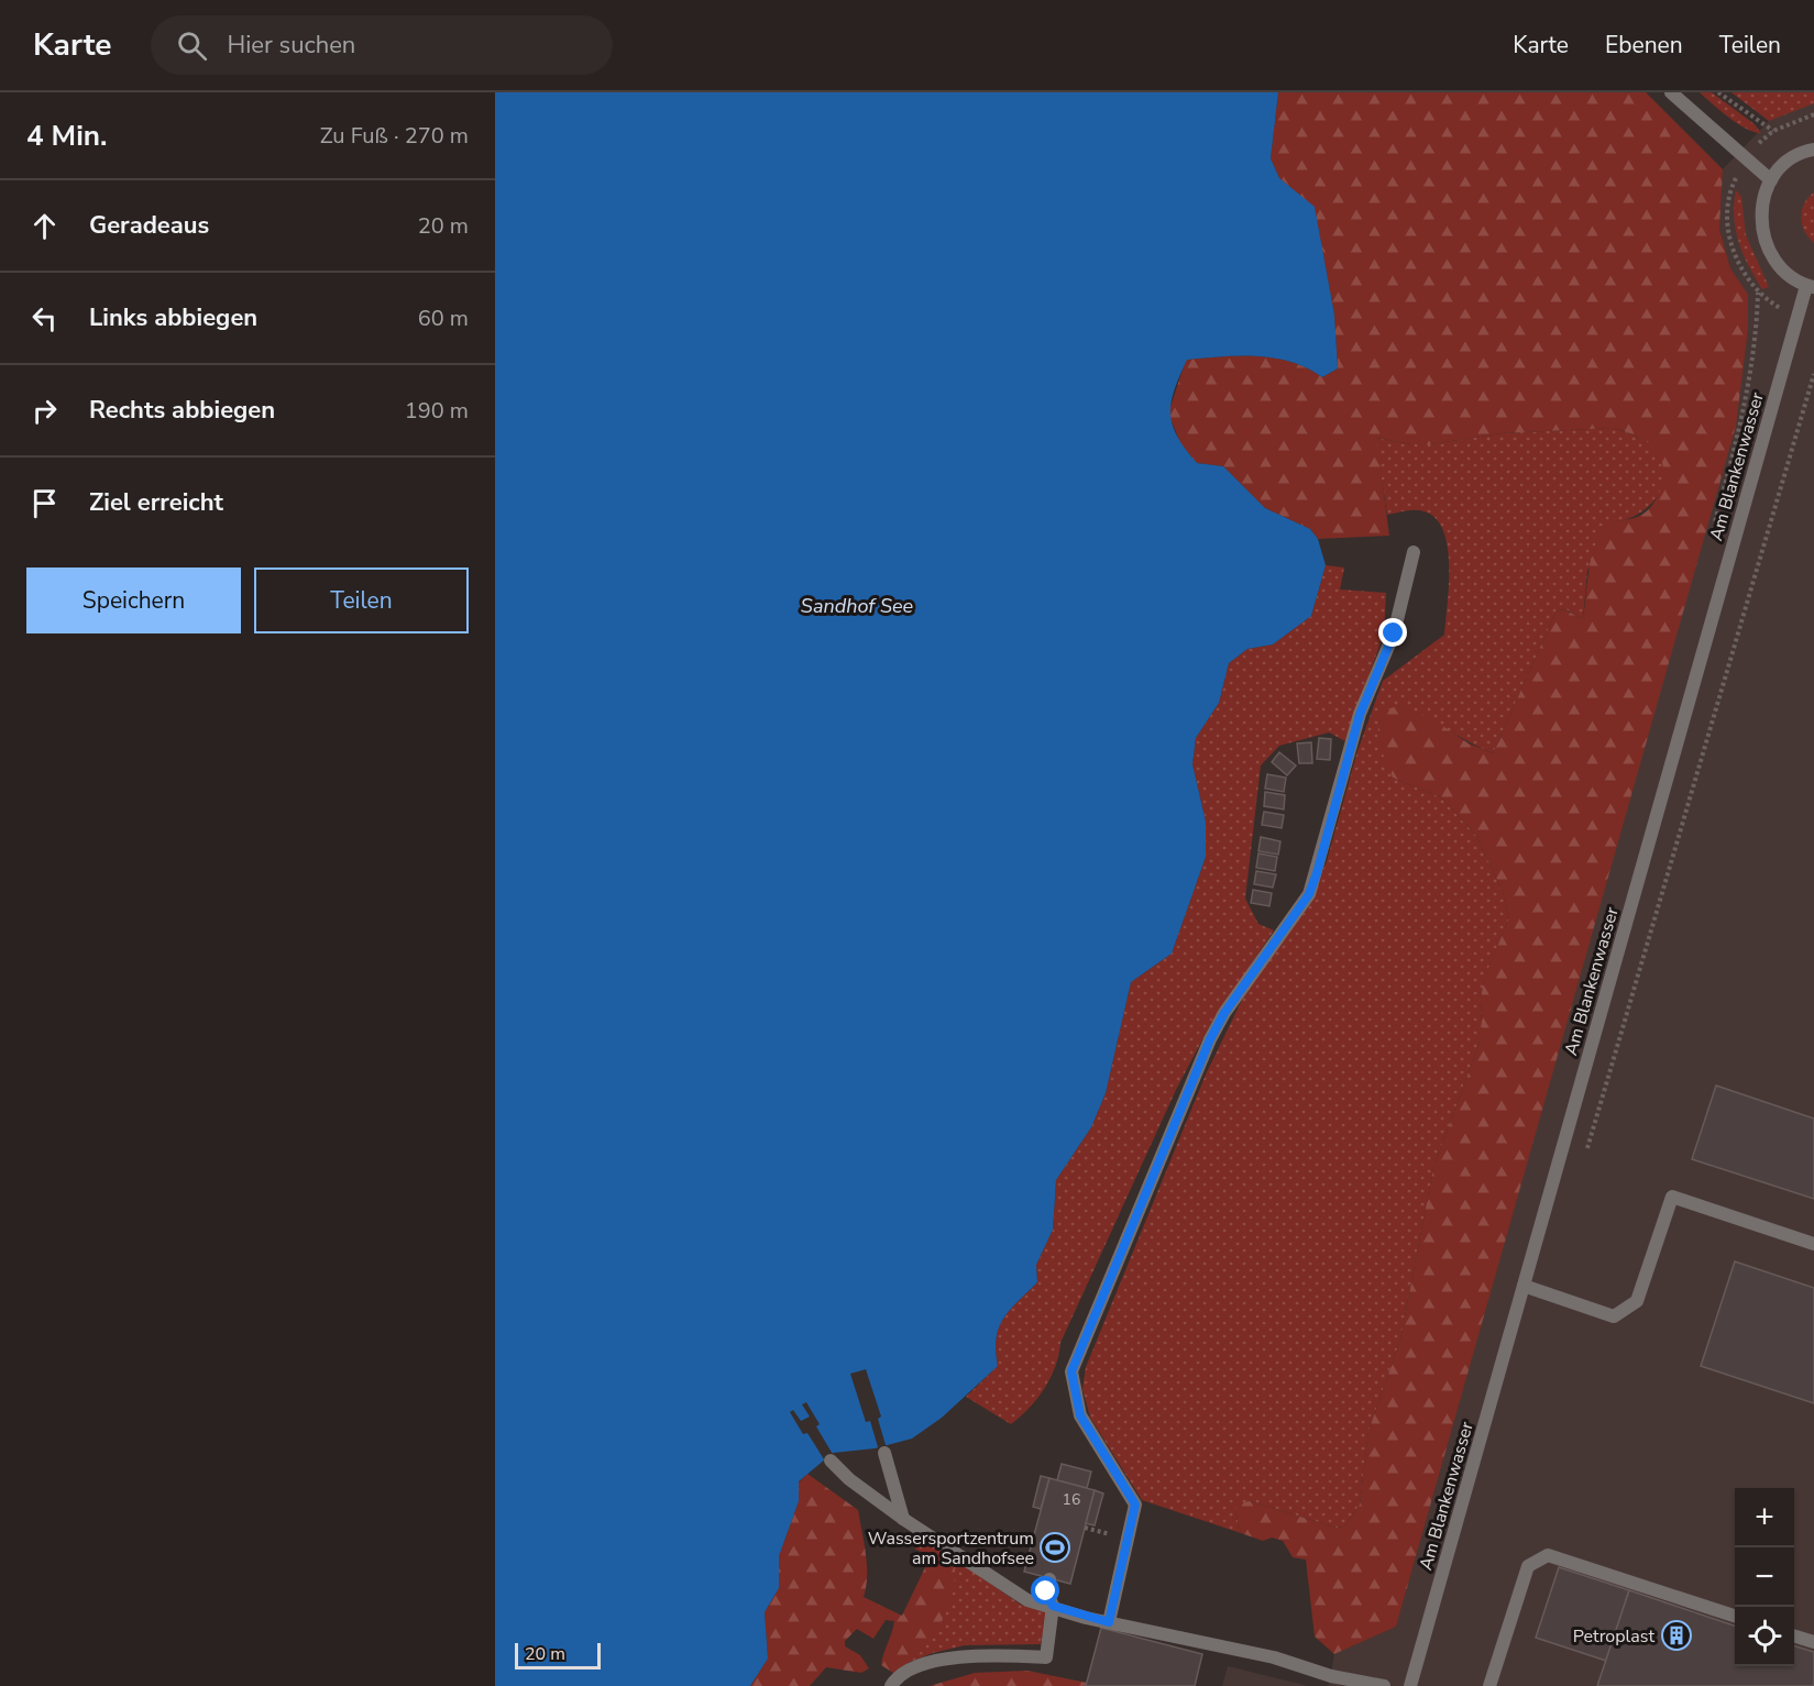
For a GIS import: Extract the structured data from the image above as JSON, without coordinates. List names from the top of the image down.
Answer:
{
  "streets": {
    "street": ["Am Blankenwasser"]
  },
  "water": ["Sandhof See"],
  "places": {
    "sports": ["Wassersportzentrum am Sandhofsee"],
    "building": ["Petroplast"]
  },
  "house_numbers": ["16"],
  "scale_bar": "20 m",
  "page": {
    "header": "Karte",
    "search": "Hier suchen",
    "nav": ["Karte", "Ebenen", "Teilen"],
    "heading": ["4 Min.", "Zu Fuß · 270 m"],
    "list": [
      ["Geradeaus", "20 m"],
      ["Links abbiegen", "60 m"],
      ["Rechts abbiegen", "190 m"],
      "Ziel erreicht"
    ],
    "buttons": ["Speichern", "Teilen"],
    "map_buttons": ["+", "−"],
    "scale": "20 m"
  }
}
